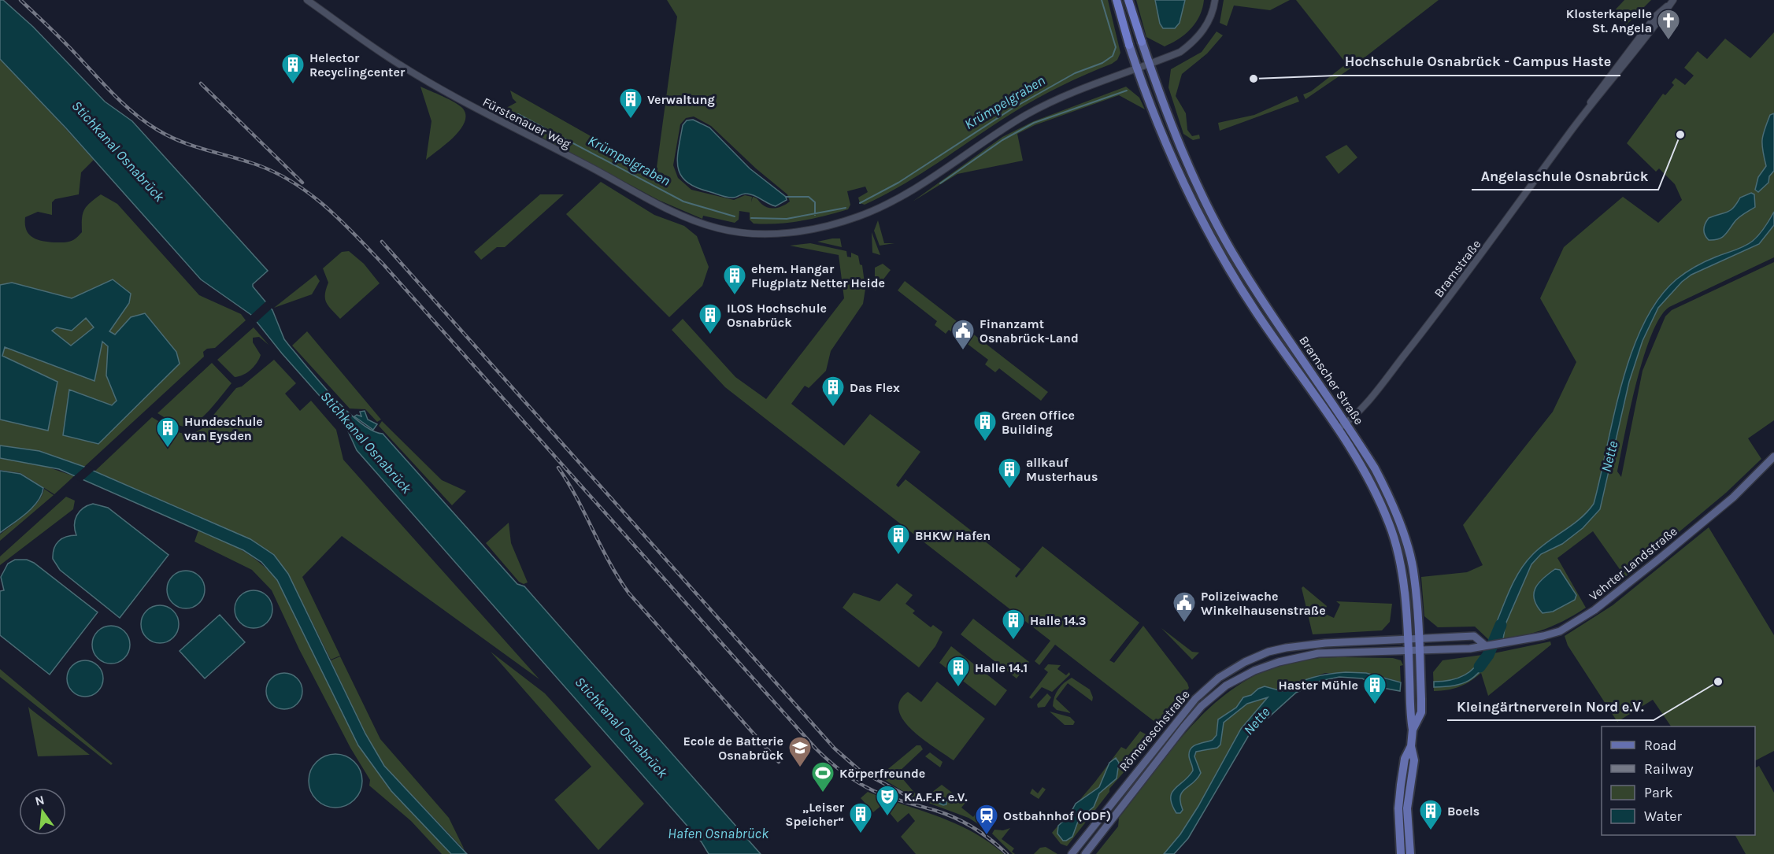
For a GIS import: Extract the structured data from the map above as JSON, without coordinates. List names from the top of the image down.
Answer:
{
  "streets": {
    "main road": ["Bramscher Straße", "Vehrter Landstraße", "Römereschstraße"],
    "street": ["Fürstenauer Weg", "Bramstraße"]
  },
  "crossings": [
    ["Fürstenauer Weg", "Bramscher Straße"],
    ["Bramstraße", "Bramscher Straße"],
    ["Bramscher Straße", "Vehrter Landstraße"],
    ["Bramscher Straße", "Römereschstraße"],
    ["Vehrter Landstraße", "Römereschstraße"]
  ],
  "water": [
    "Krümpelgraben",
    "Stichkanal Osnabrück",
    "Nette",
    "Hafen Osnabrück"
  ],
  "places": {
    "church": ["Klosterkapelle St. Angela"],
    "other": ["Hochschule Osnabrück - Campus Haste", "Angelaschule Osnabrück", "Kleingärtnerverein Nord e.V."],
    "building": [
      "Helector Recyclingcenter",
      "Verwaltung",
      "ehem. Hangar Flugplatz Netter Heide",
      "ILOS Hochschule Osnabrück",
      "Das Flex",
      "Green Office Building",
      "Hundeschule van Eysden",
      "allkauf Musterhaus",
      "BHKW Hafen",
      "Halle 14.3",
      "Halle 14.1",
      "Haster Mühle",
      "Boels",
      "„Leiser Speicher“"
    ],
    "public building": ["Finanzamt Osnabrück-Land", "Polizeiwache Winkelhausenstraße"],
    "school or university": ["Ecole de Batterie Osnabrück"],
    "sports": ["Körperfreunde"],
    "theatre": ["K.A.F.F. e.V."],
    "station": ["Ostbahnhof (ODF)"]
  },
  "legend": [
    "Road",
    "Railway",
    "Park",
    "Water"
  ],
  "north": "top"
}
